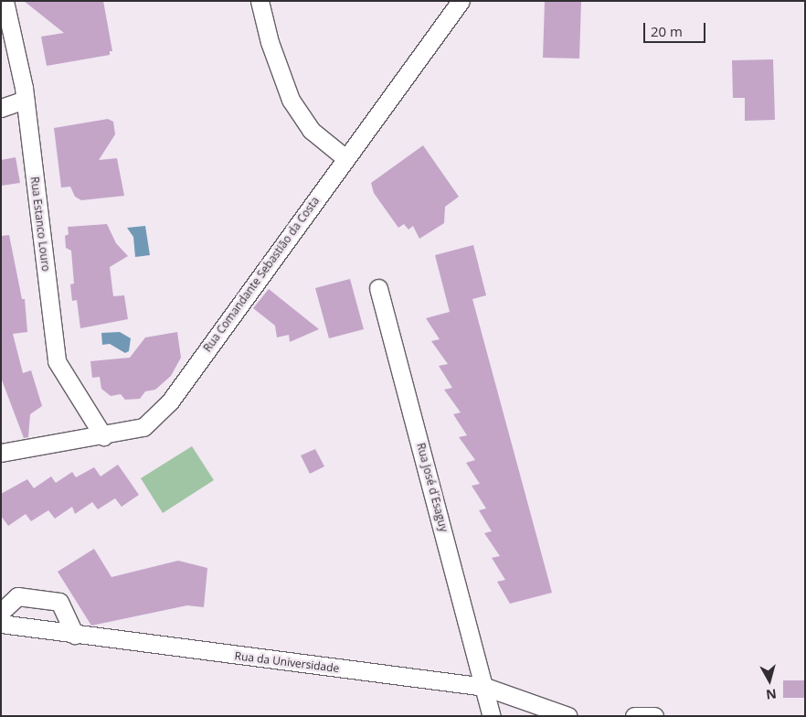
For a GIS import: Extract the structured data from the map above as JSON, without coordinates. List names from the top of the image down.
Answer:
{
  "streets": {
    "street": [
      "Rua Estanco Louro",
      "Rua Comandante Sebastião da Costa",
      "Rua José d´Esaguy",
      "Rua da Universidade"
    ]
  },
  "crossings": [
    ["Rua Estanco Louro", "Rua Comandante Sebastião da Costa"],
    ["Rua José d´Esaguy", "Rua da Universidade"]
  ],
  "scale_bar": "20 m",
  "north": "bottom"
}
